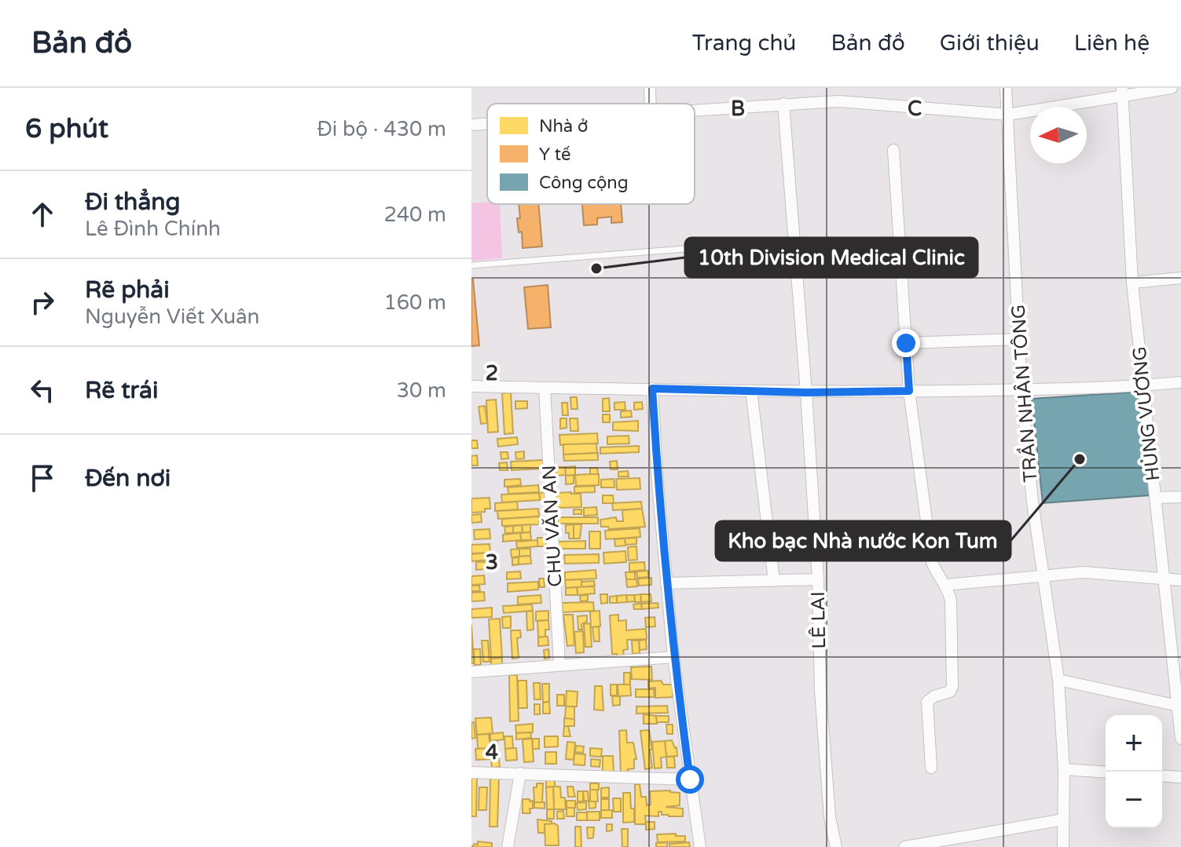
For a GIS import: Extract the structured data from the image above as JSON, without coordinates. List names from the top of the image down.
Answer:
{
  "streets": {
    "street": [
      "TRẦN NHÂN TÔNG",
      "HÙNG VƯƠNG",
      "CHU VĂN AN",
      "LÊ LAI"
    ]
  },
  "places": ["10th Division Medical Clinic", "Kho bạc Nhà nước Kon Tum"],
  "legend": ["Nhà ở", "Y tế", "Công cộng"],
  "north": "left",
  "page": {
    "header": "Bản đồ",
    "nav": [
      "Trang chủ",
      "Bản đồ",
      "Giới thiệu",
      "Liên hệ"
    ],
    "heading": ["6 phút", "Đi bộ · 430 m"],
    "list": [
      ["Đi thẳng", "Lê Đình Chính", "240 m"],
      ["Rẽ phải", "Nguyễn Viết Xuân", "160 m"],
      ["Rẽ trái", "30 m"],
      "Đến nơi"
    ],
    "map_buttons": ["+", "−"]
  },
  "grid": {
    "columns": ["B", "C"],
    "rows": ["2", "3", "4"]
  }
}
